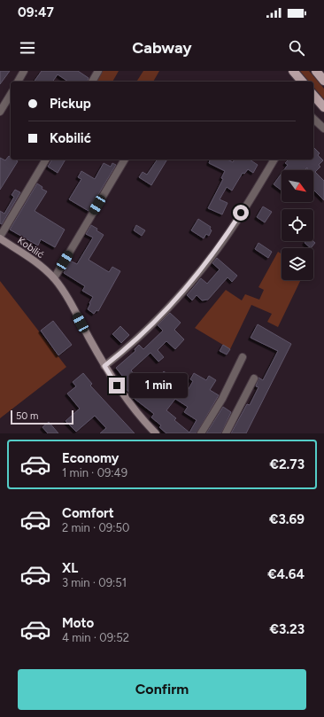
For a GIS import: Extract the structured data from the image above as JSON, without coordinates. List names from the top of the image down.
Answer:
{
  "streets": {
    "main road": ["Kobilić"]
  },
  "scale_bar": "50 m",
  "north": "bottom right",
  "page": {
    "status": "09:47",
    "header": "Cabway",
    "banner": ["Pickup", "Kobilić"],
    "bubble": "1 min",
    "scale": "50 m",
    "list": [
      {
        "name": "Economy",
        "note": "1 min · 09:49",
        "value": "€2.73"
      },
      {
        "name": "Comfort",
        "note": "2 min · 09:50",
        "value": "€3.69"
      },
      {
        "name": "XL",
        "note": "3 min · 09:51",
        "value": "€4.64"
      },
      {
        "name": "Moto",
        "note": "4 min · 09:52",
        "value": "€3.23"
      }
    ],
    "buttons": "Confirm"
  }
}
